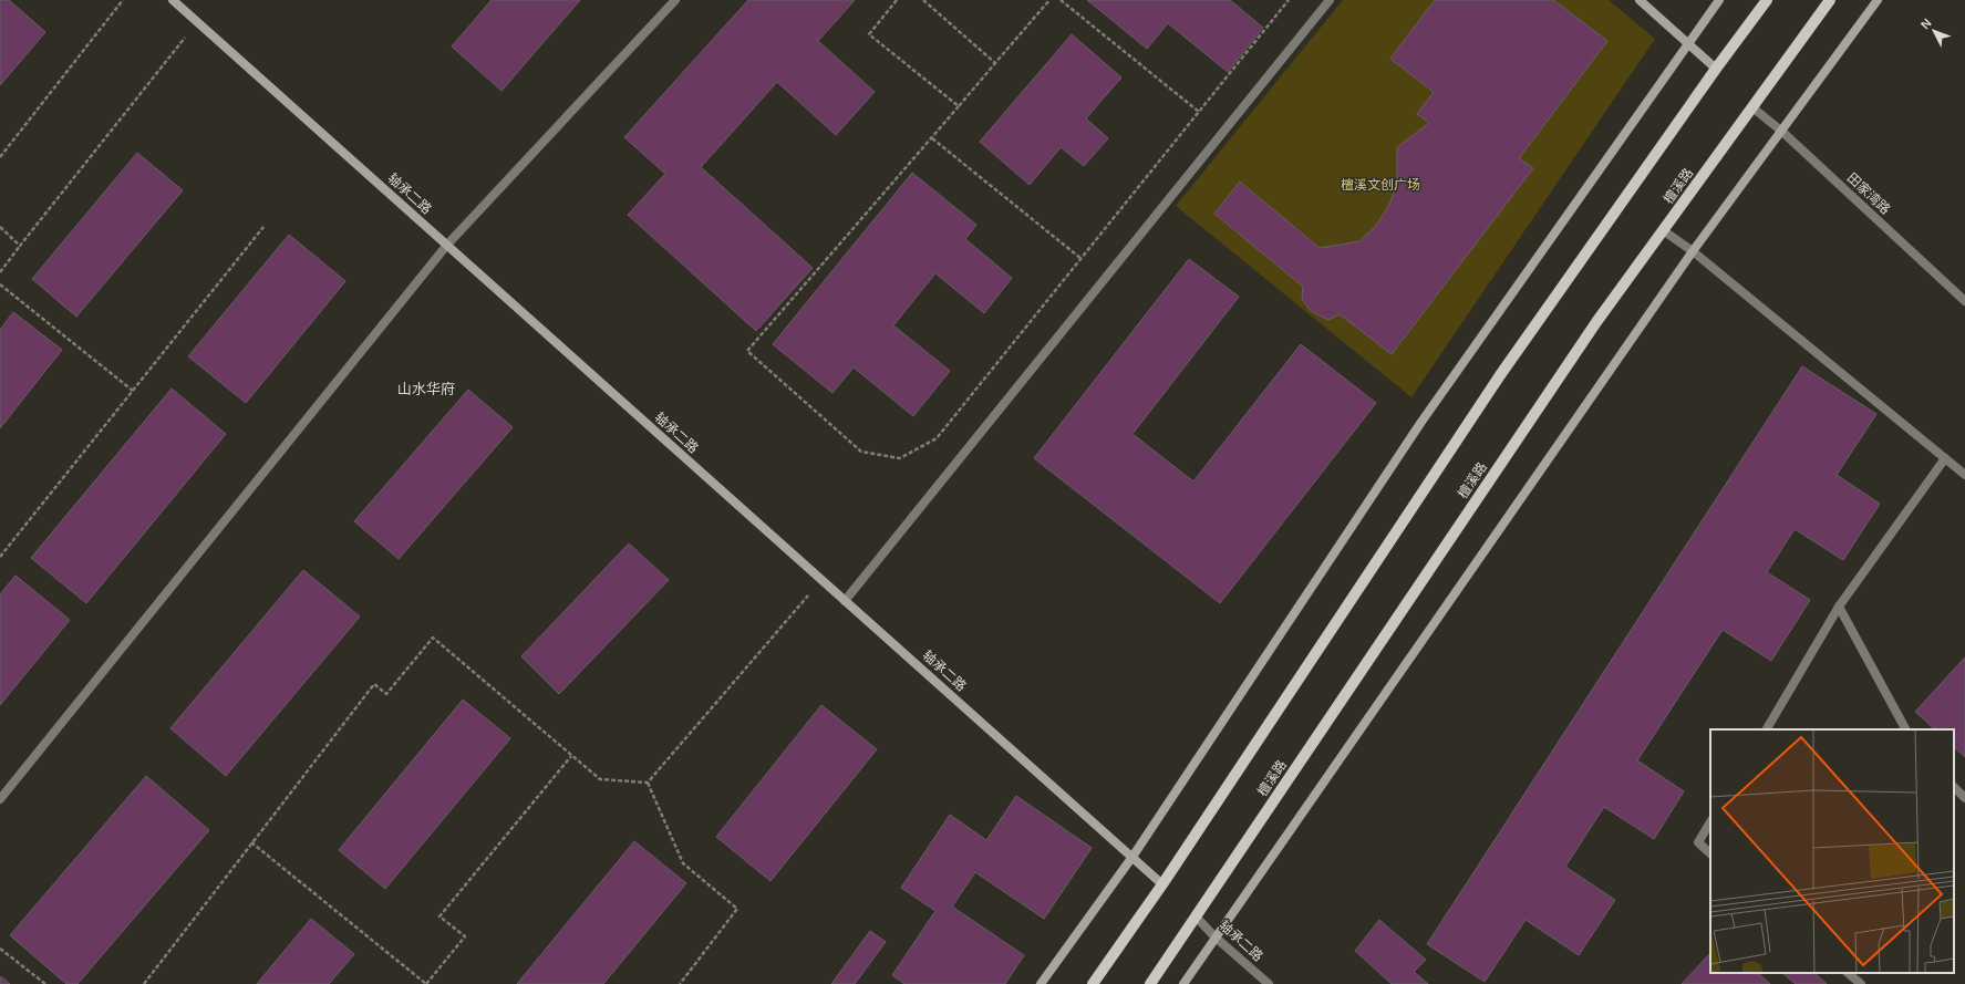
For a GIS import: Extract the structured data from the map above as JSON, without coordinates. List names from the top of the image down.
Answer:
{
  "streets": {
    "main road": ["檀溪路"],
    "street": ["轴承二路", "田家湾路"]
  },
  "crossings": [
    ["檀溪路", "轴承二路"],
    ["檀溪路", "田家湾路"]
  ],
  "districts": ["山水华府"],
  "parks": ["檀溪文创广场"],
  "north": "top left"
}
